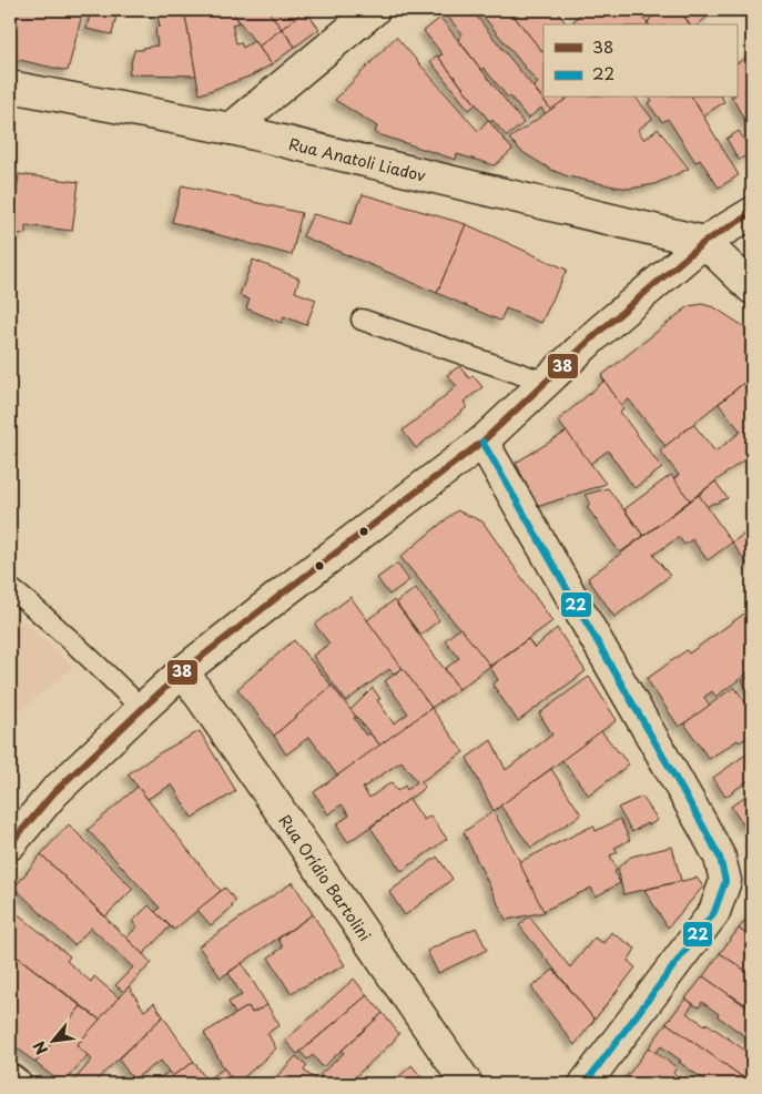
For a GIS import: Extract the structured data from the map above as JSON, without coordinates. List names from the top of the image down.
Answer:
{
  "streets": {
    "street": ["Rua Anatoli Liadov", "Rua Orídio Bartolini"]
  },
  "lines": ["transit line 38", "transit line 22"],
  "legend": ["38", "22"],
  "north": "bottom left"
}
